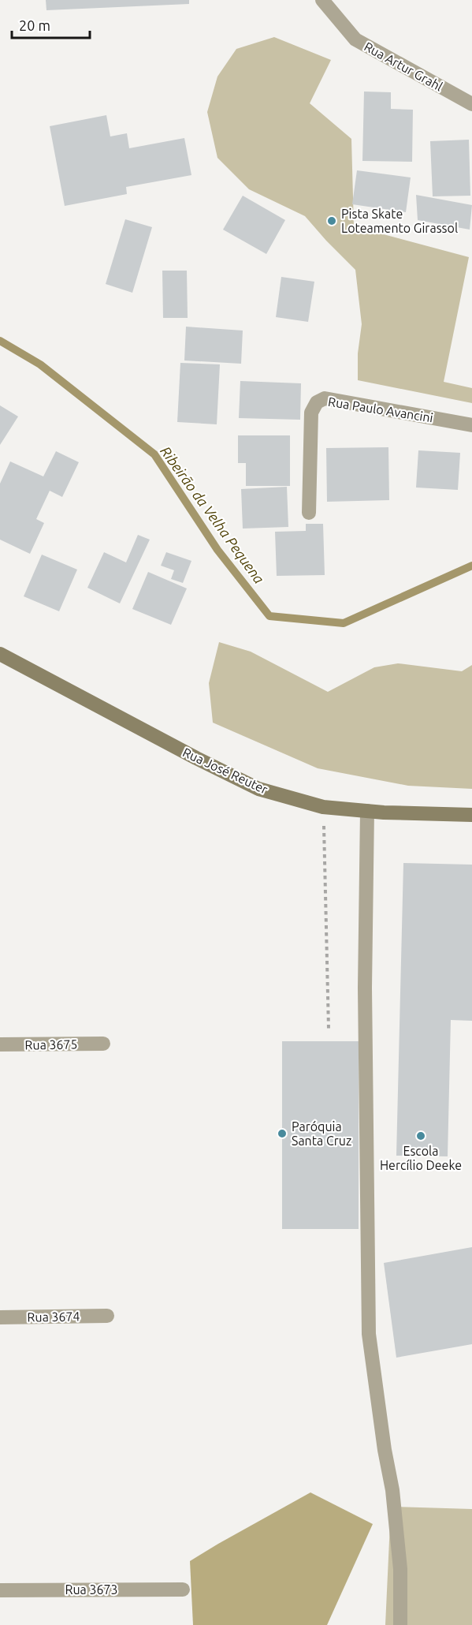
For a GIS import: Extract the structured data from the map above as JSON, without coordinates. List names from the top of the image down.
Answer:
{
  "streets": {
    "main road": ["Rua José Reuter"],
    "street": [
      "Rua Artur Grahl",
      "Rua Paulo Avancini",
      "Rua 3675",
      "Rua 3674",
      "Rua 3673"
    ]
  },
  "water": ["Ribeirão da Velha Pequena"],
  "places": ["Pista Skate Loteamento Girassol", "Paróquia Santa Cruz", "Escola Hercílio Deeke"],
  "scale_bar": "20 m"
}
